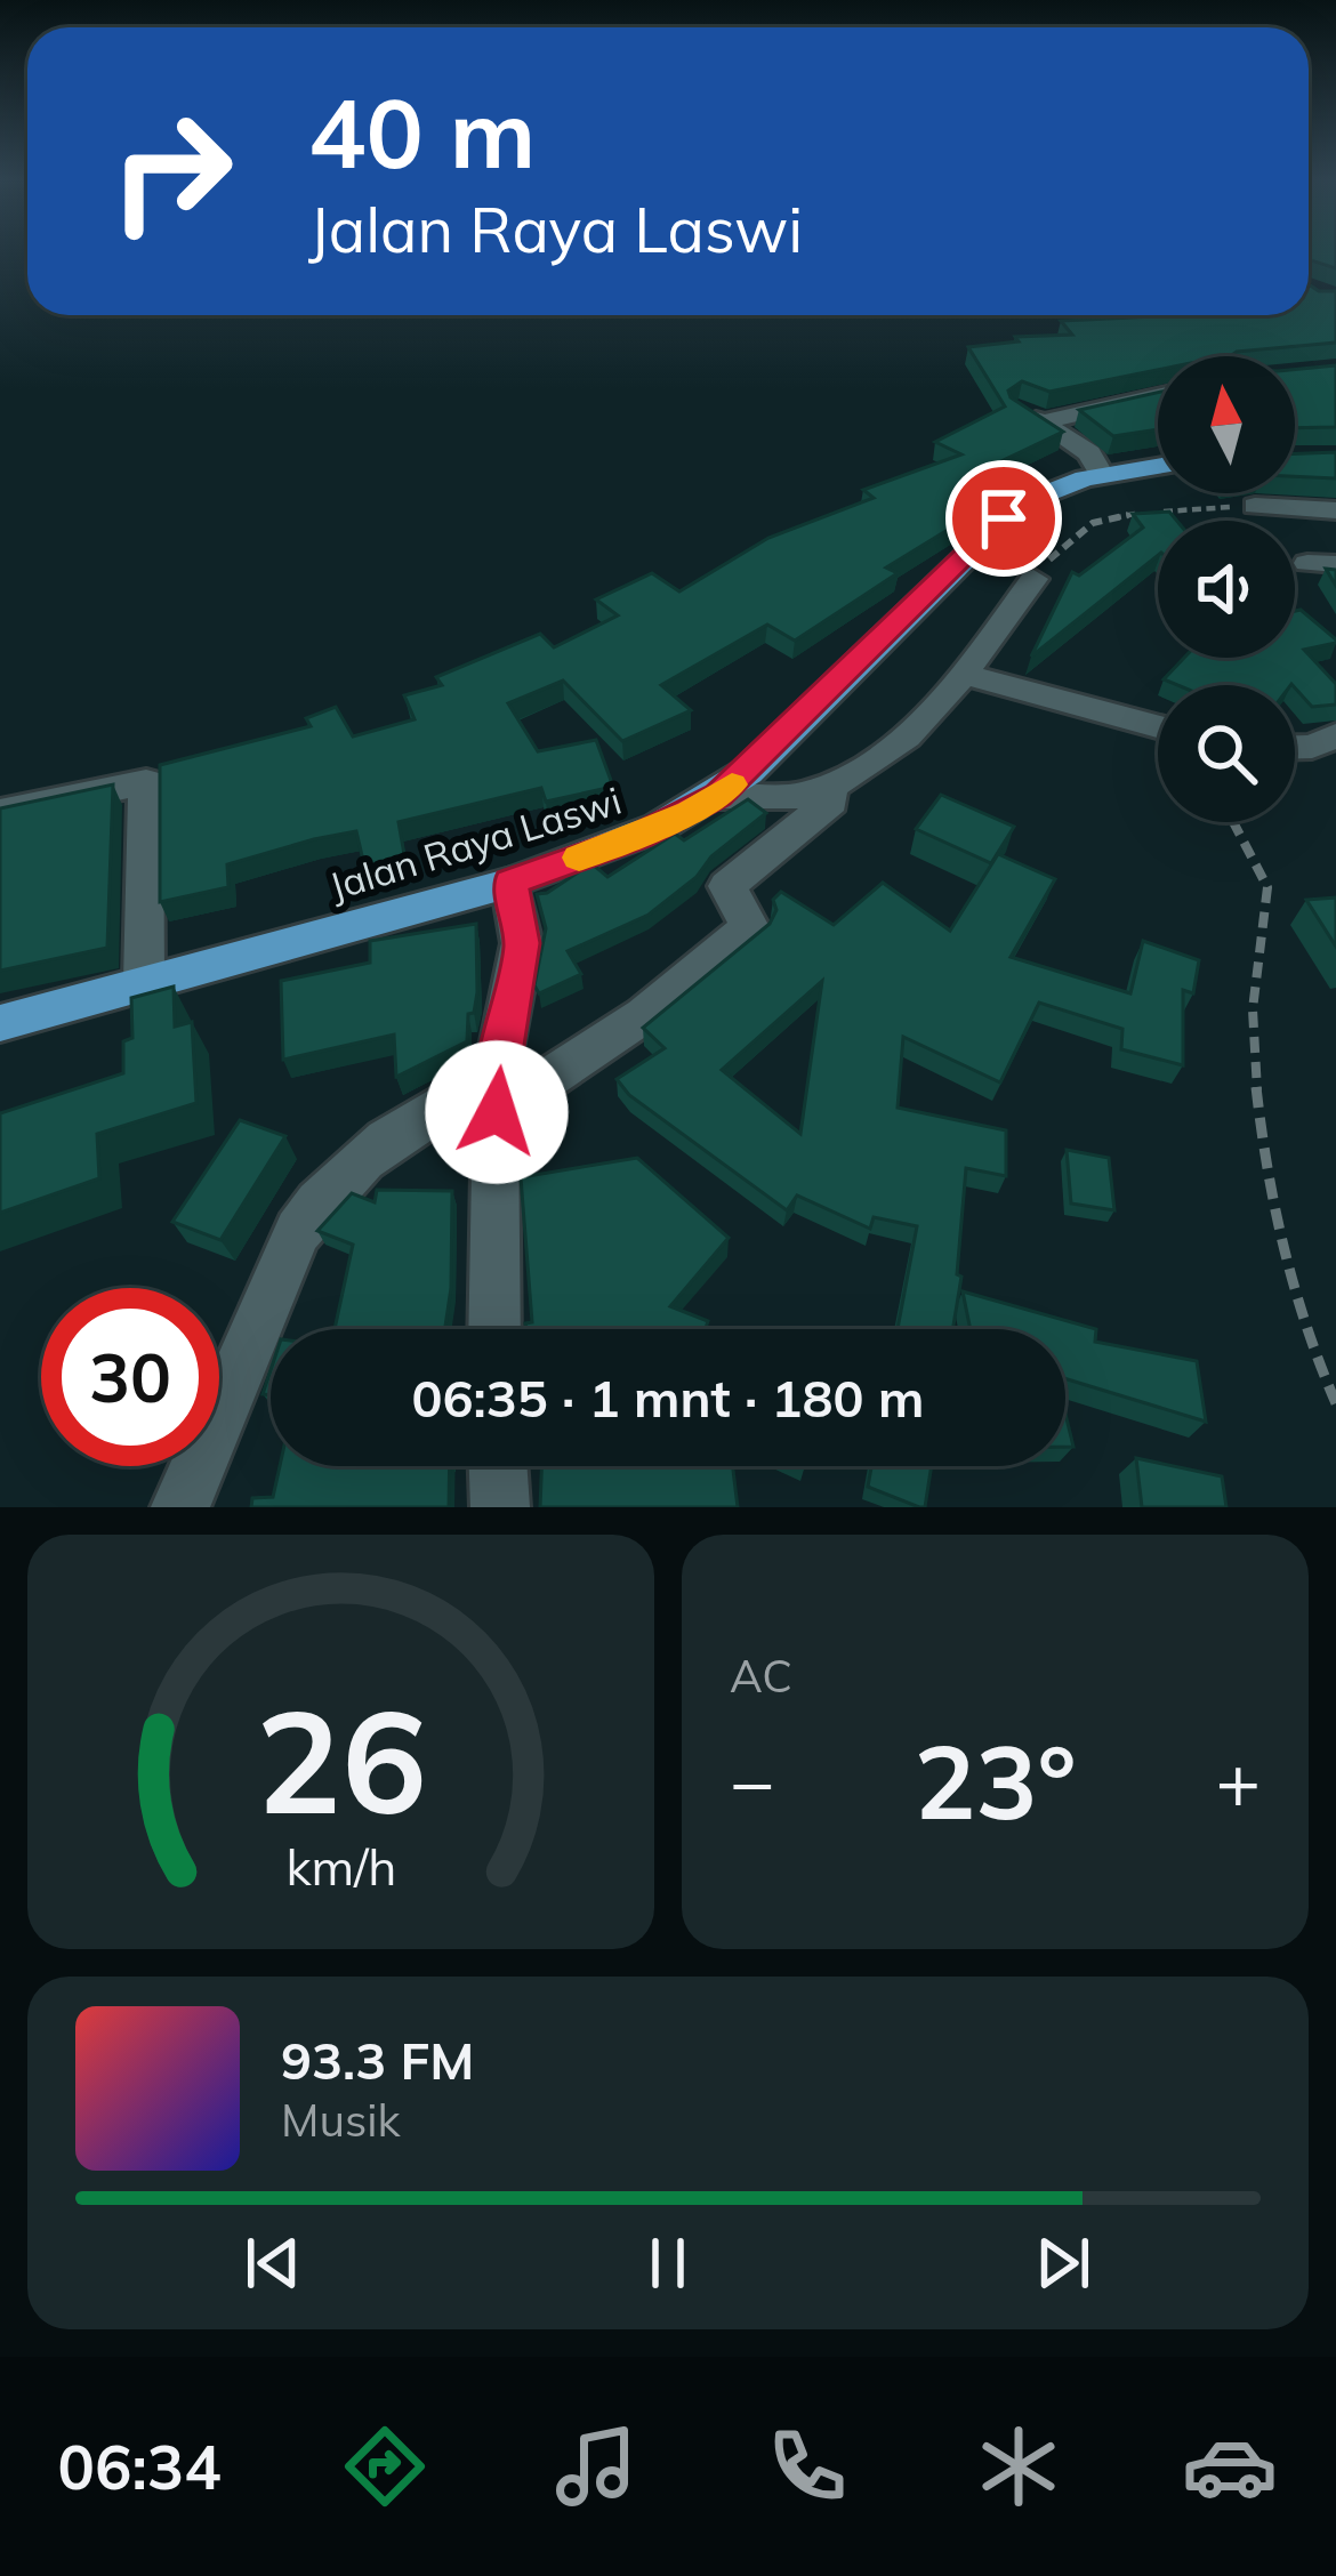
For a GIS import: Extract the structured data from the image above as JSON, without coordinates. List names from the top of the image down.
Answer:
{
  "streets": {
    "main road": ["Jalan Raya Laswi"]
  },
  "north": "top",
  "page": {
    "turn": ["40 m", "Jalan Raya Laswi"],
    "limit": "30",
    "trip": "06:35 · 1 mnt · 180 m",
    "tile": "AC",
    "heat": ["−", "23°", "+"],
    "song": ["93.3 FM", "Musik"],
    "tabs": "06:34",
    "gauge": ["26", "km/h"]
  }
}
